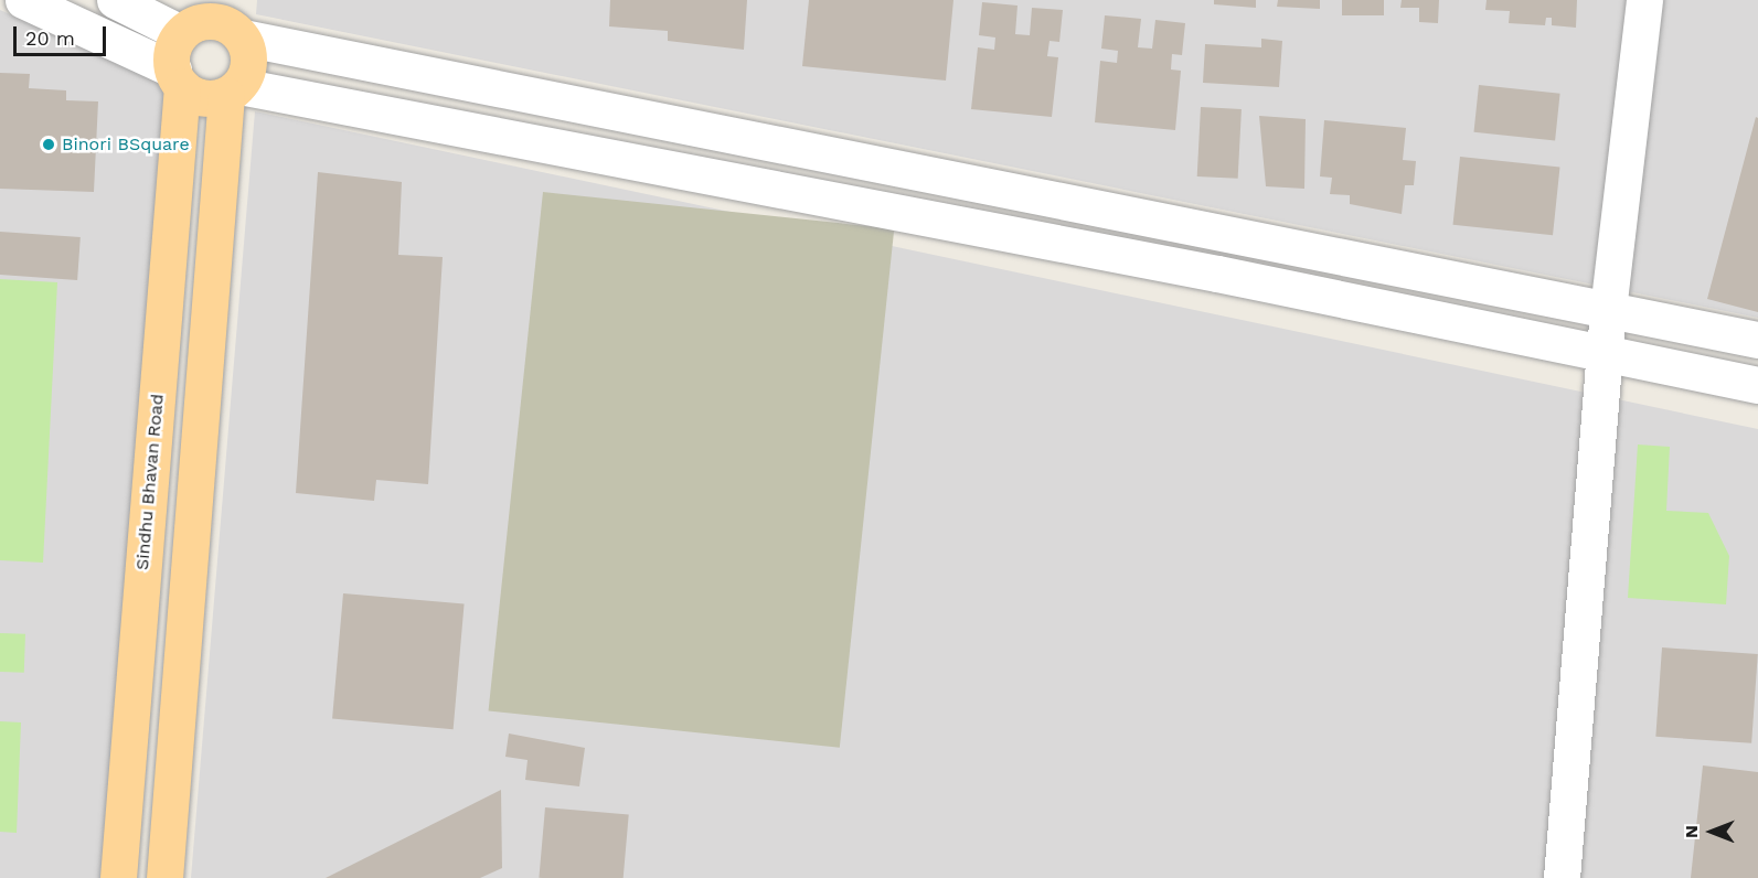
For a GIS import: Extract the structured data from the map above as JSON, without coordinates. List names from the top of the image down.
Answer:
{
  "streets": {
    "main road": ["Sindhu Bhavan Road"]
  },
  "places": ["Binori BSquare"],
  "scale_bar": "20 m",
  "north": "left"
}
